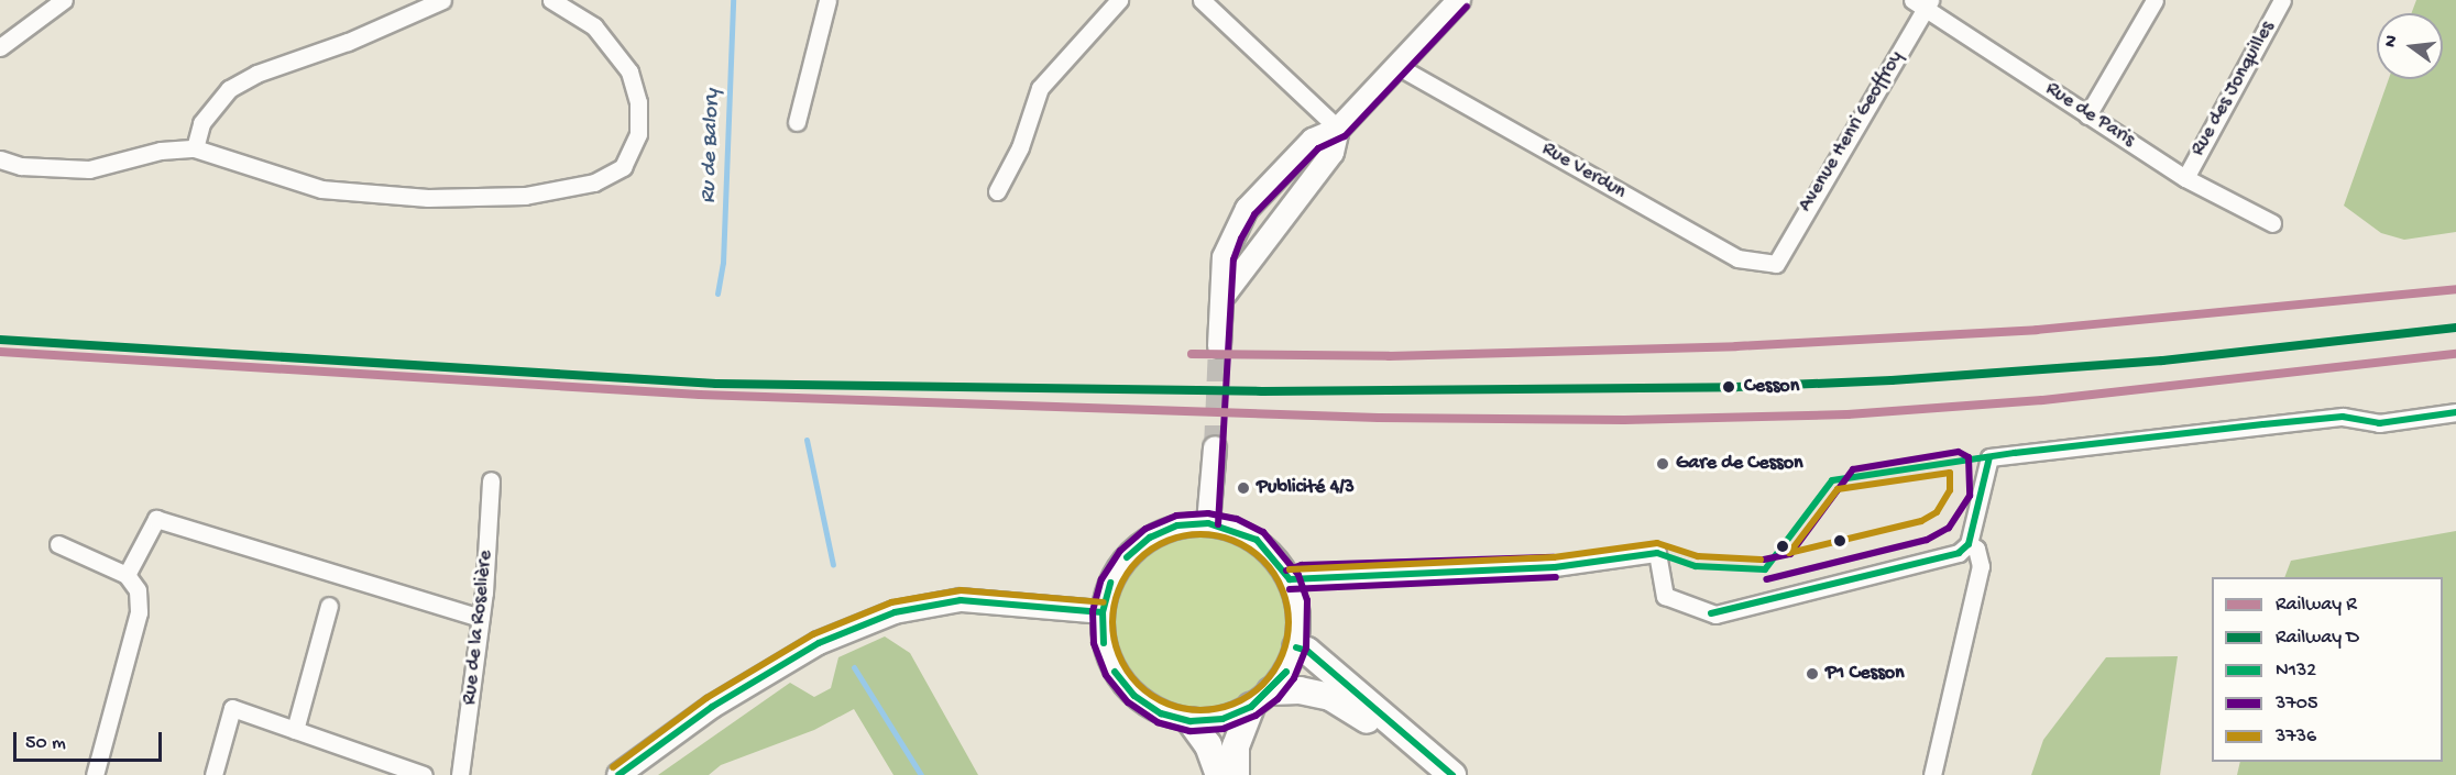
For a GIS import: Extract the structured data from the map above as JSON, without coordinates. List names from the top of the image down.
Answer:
{
  "streets": {
    "street": [
      "Rue des Jonquilles",
      "Rue de Paris",
      "Avenue Henri Geoffroy",
      "Rue Verdun",
      "Rue de la Roselière"
    ]
  },
  "crossings": [
    ["Rue des Jonquilles", "Rue de Paris"],
    ["Rue de Paris", "Avenue Henri Geoffroy"],
    ["Avenue Henri Geoffroy", "Rue Verdun"]
  ],
  "water": ["Ru de Balory"],
  "places": [
    "Cesson",
    "Gare de Cesson",
    "Publicité 4/3",
    "P1 Cesson"
  ],
  "lines": [
    "transit line 3705",
    "rail line R",
    "rail line D",
    "transit line N132",
    "transit line 3736"
  ],
  "legend": [
    "Railway R",
    "Railway D",
    "N132",
    "3705",
    "3736"
  ],
  "scale_bar": "50 m",
  "north": "left"
}
